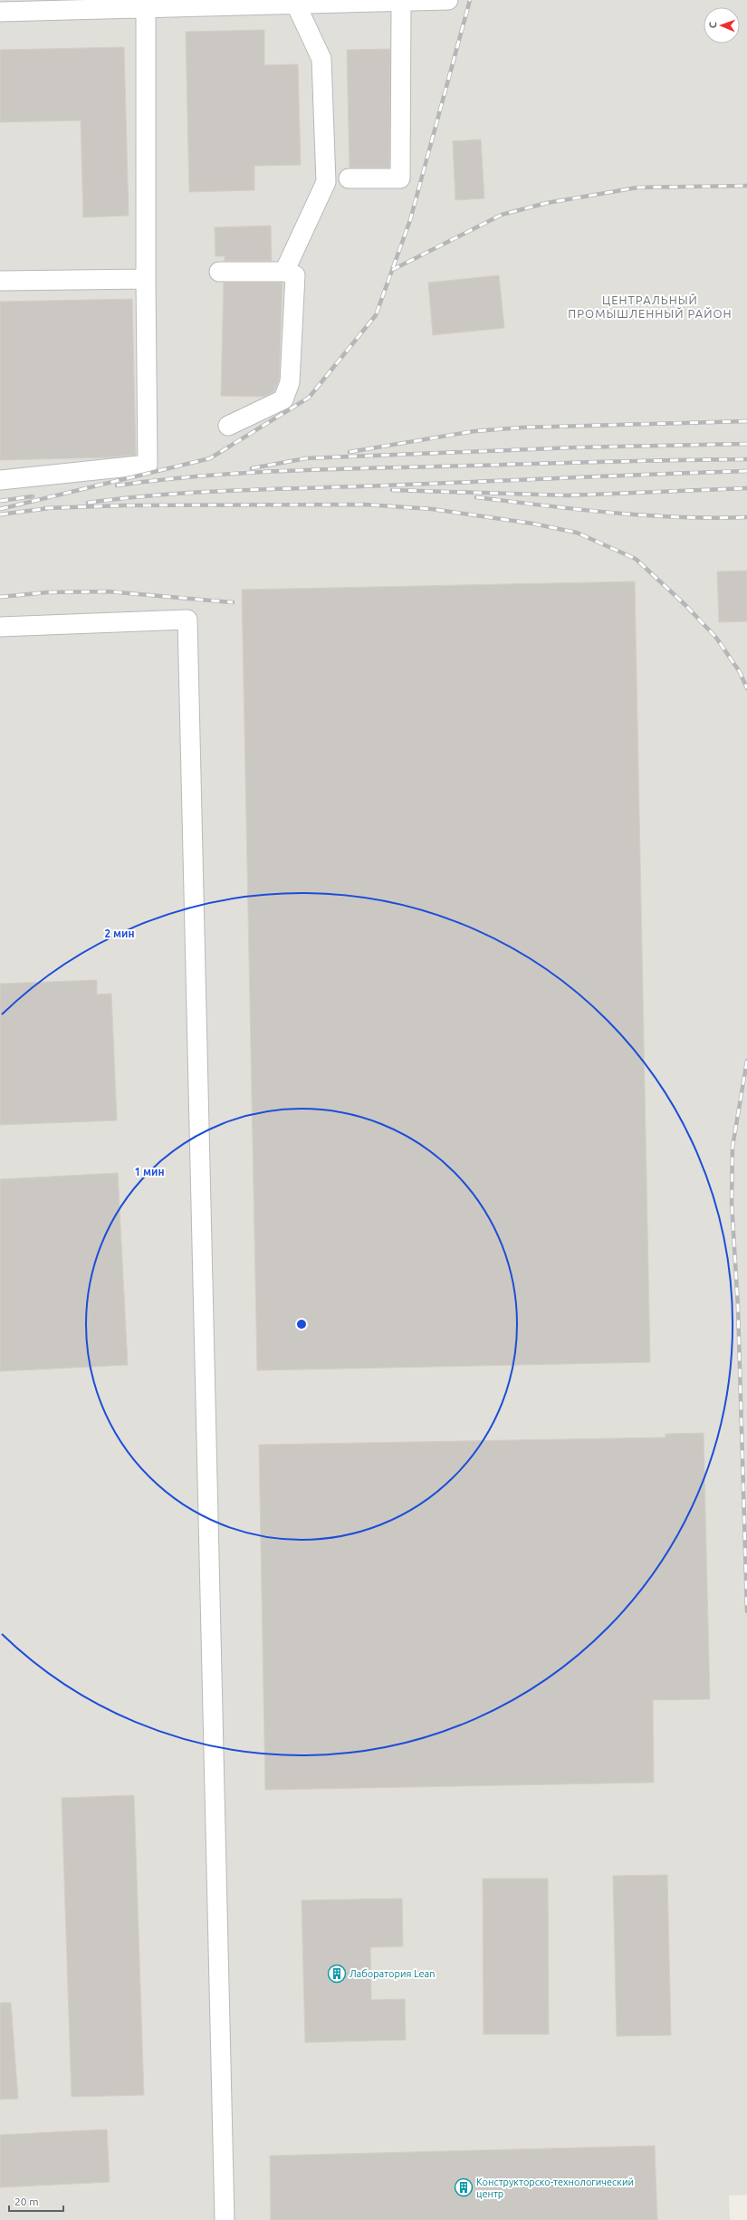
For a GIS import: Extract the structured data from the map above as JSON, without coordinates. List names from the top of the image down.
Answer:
{
  "districts": ["ЦЕНТРАЛЬНЫЙ ПРОМЫШЛЕННЫЙ РАЙОН"],
  "places": {
    "building": ["Лаборатория Lean", "Конструкторско-технологический центр"]
  },
  "scale_bar": "20 m",
  "north": "left",
  "rings": ["2 мин", "1 мин"]
}
